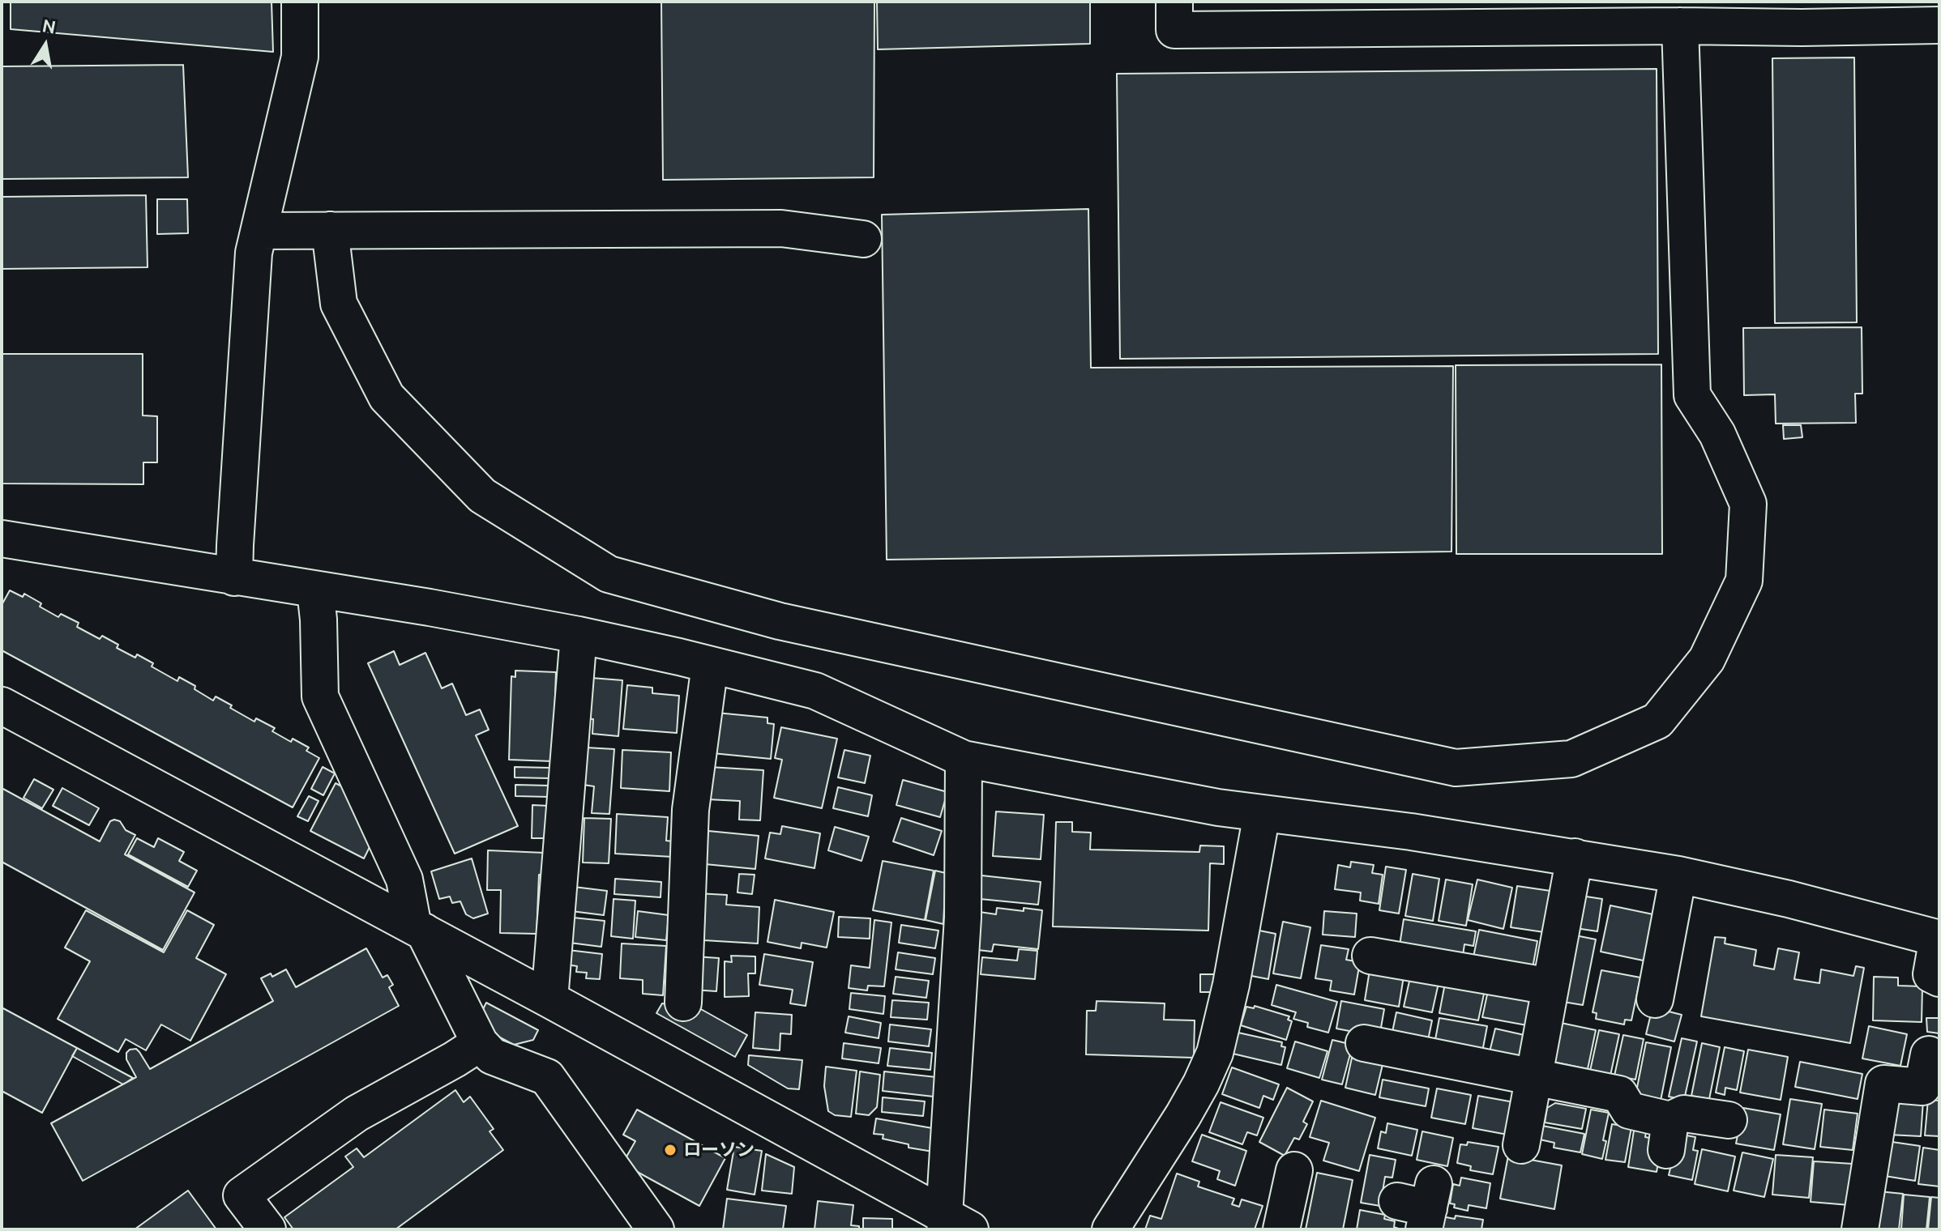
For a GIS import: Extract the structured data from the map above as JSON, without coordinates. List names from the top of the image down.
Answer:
{
  "places": ["ローソン"],
  "north": "top"
}
